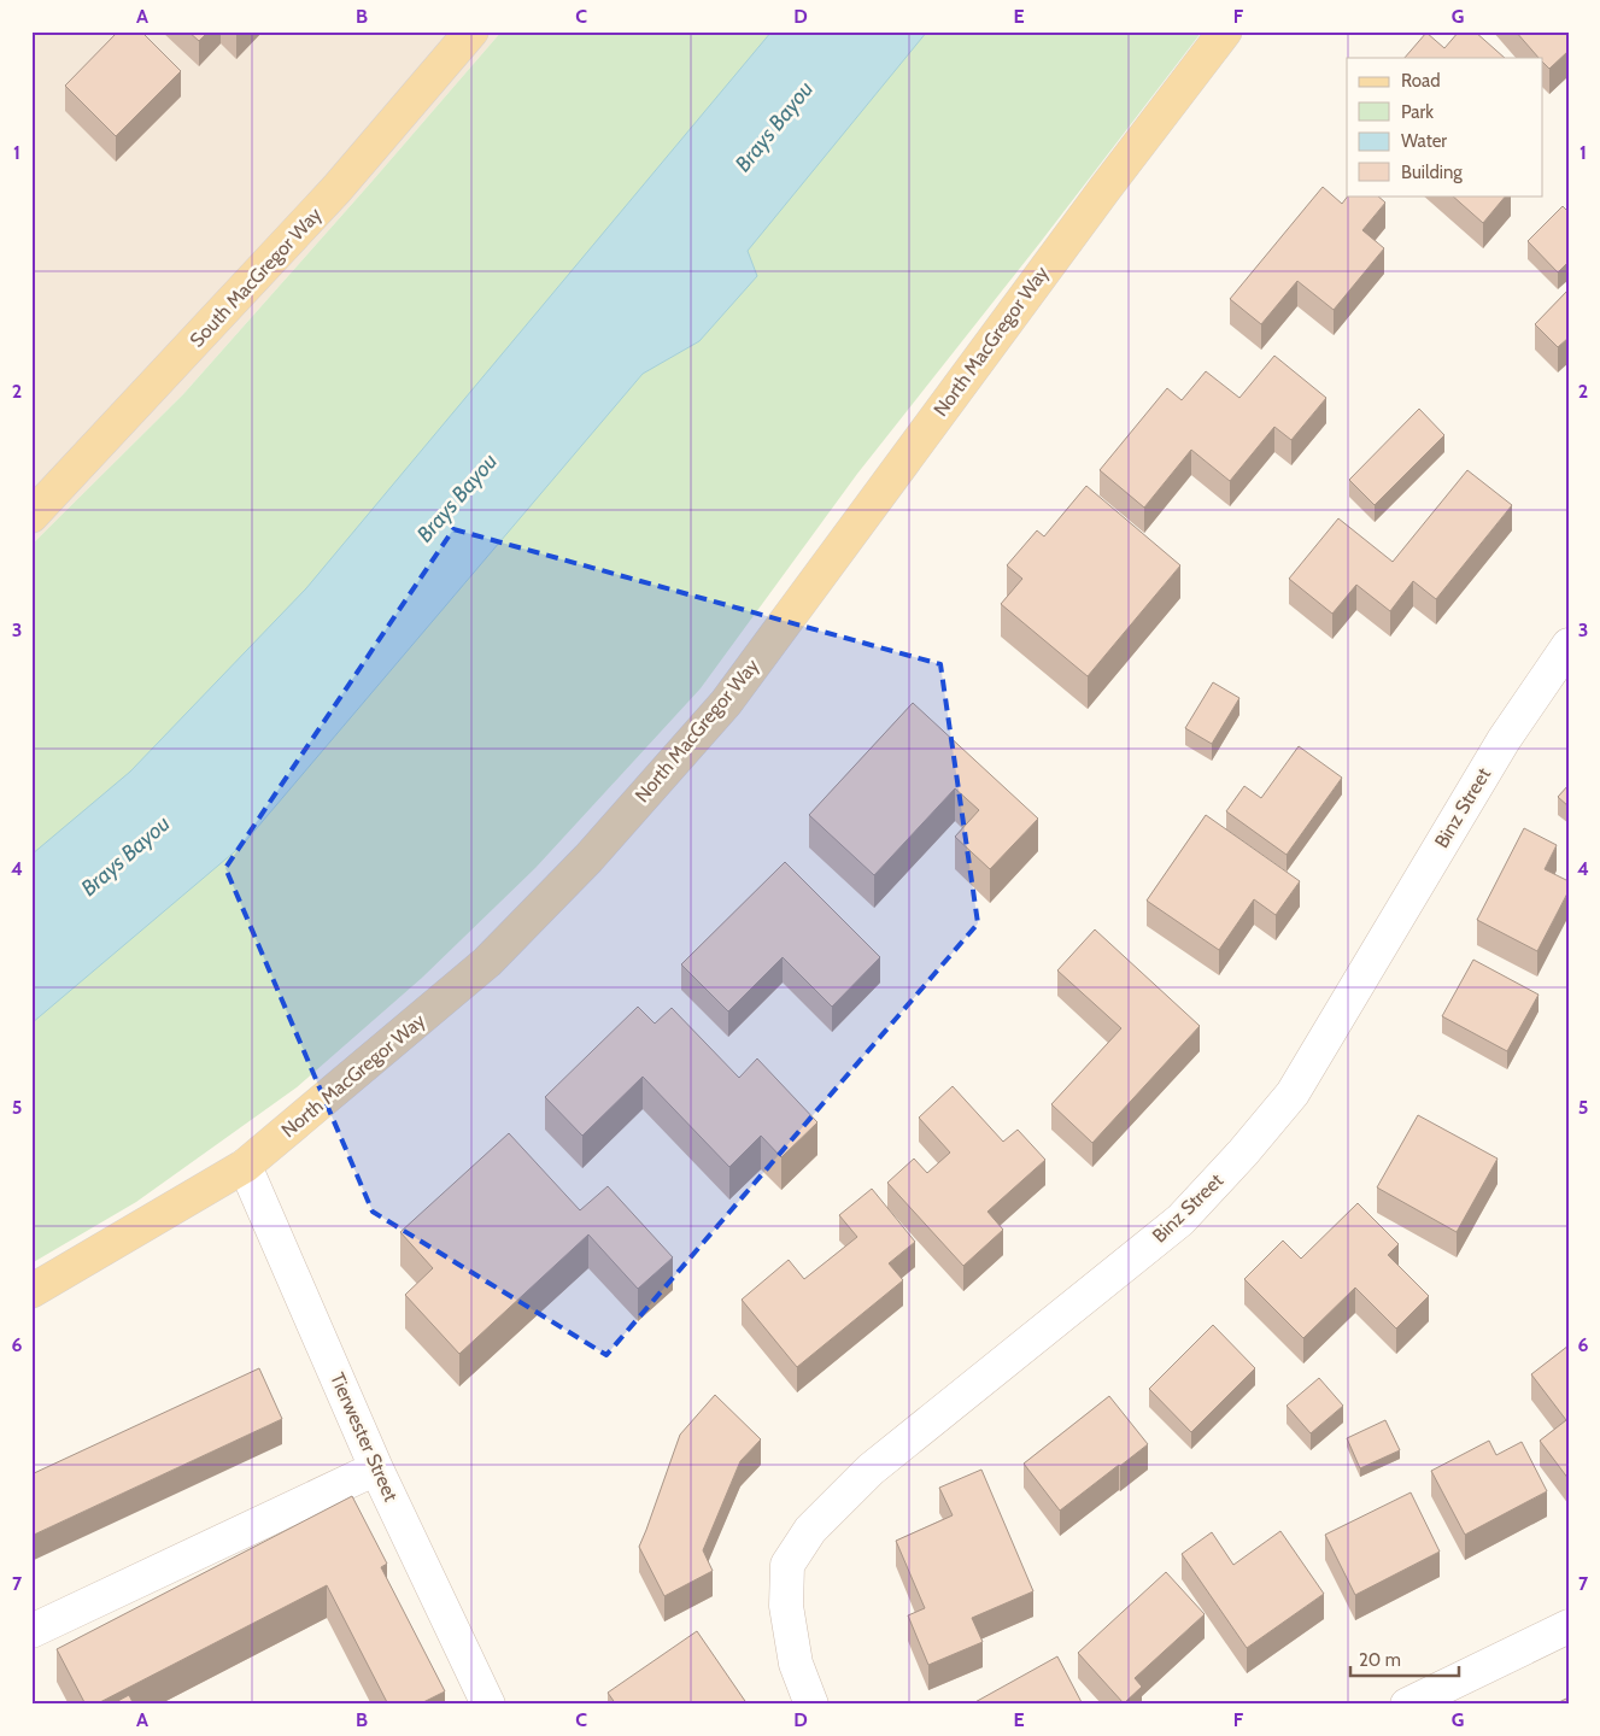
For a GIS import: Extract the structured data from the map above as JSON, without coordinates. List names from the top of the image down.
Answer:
{
  "streets": {
    "main road": ["South MacGregor Way", "North MacGregor Way"],
    "street": ["Binz Street", "Tierwester Street"]
  },
  "crossings": [
    ["North MacGregor Way", "Tierwester Street"]
  ],
  "water": ["Brays Bayou"],
  "legend": [
    "Road",
    "Park",
    "Water",
    "Building"
  ],
  "scale_bar": "20 m",
  "grid": {
    "columns": [
      "A",
      "B",
      "C",
      "D",
      "E",
      "F",
      "G"
    ],
    "rows": [
      "1",
      "2",
      "3",
      "4",
      "5",
      "6",
      "7"
    ]
  }
}
